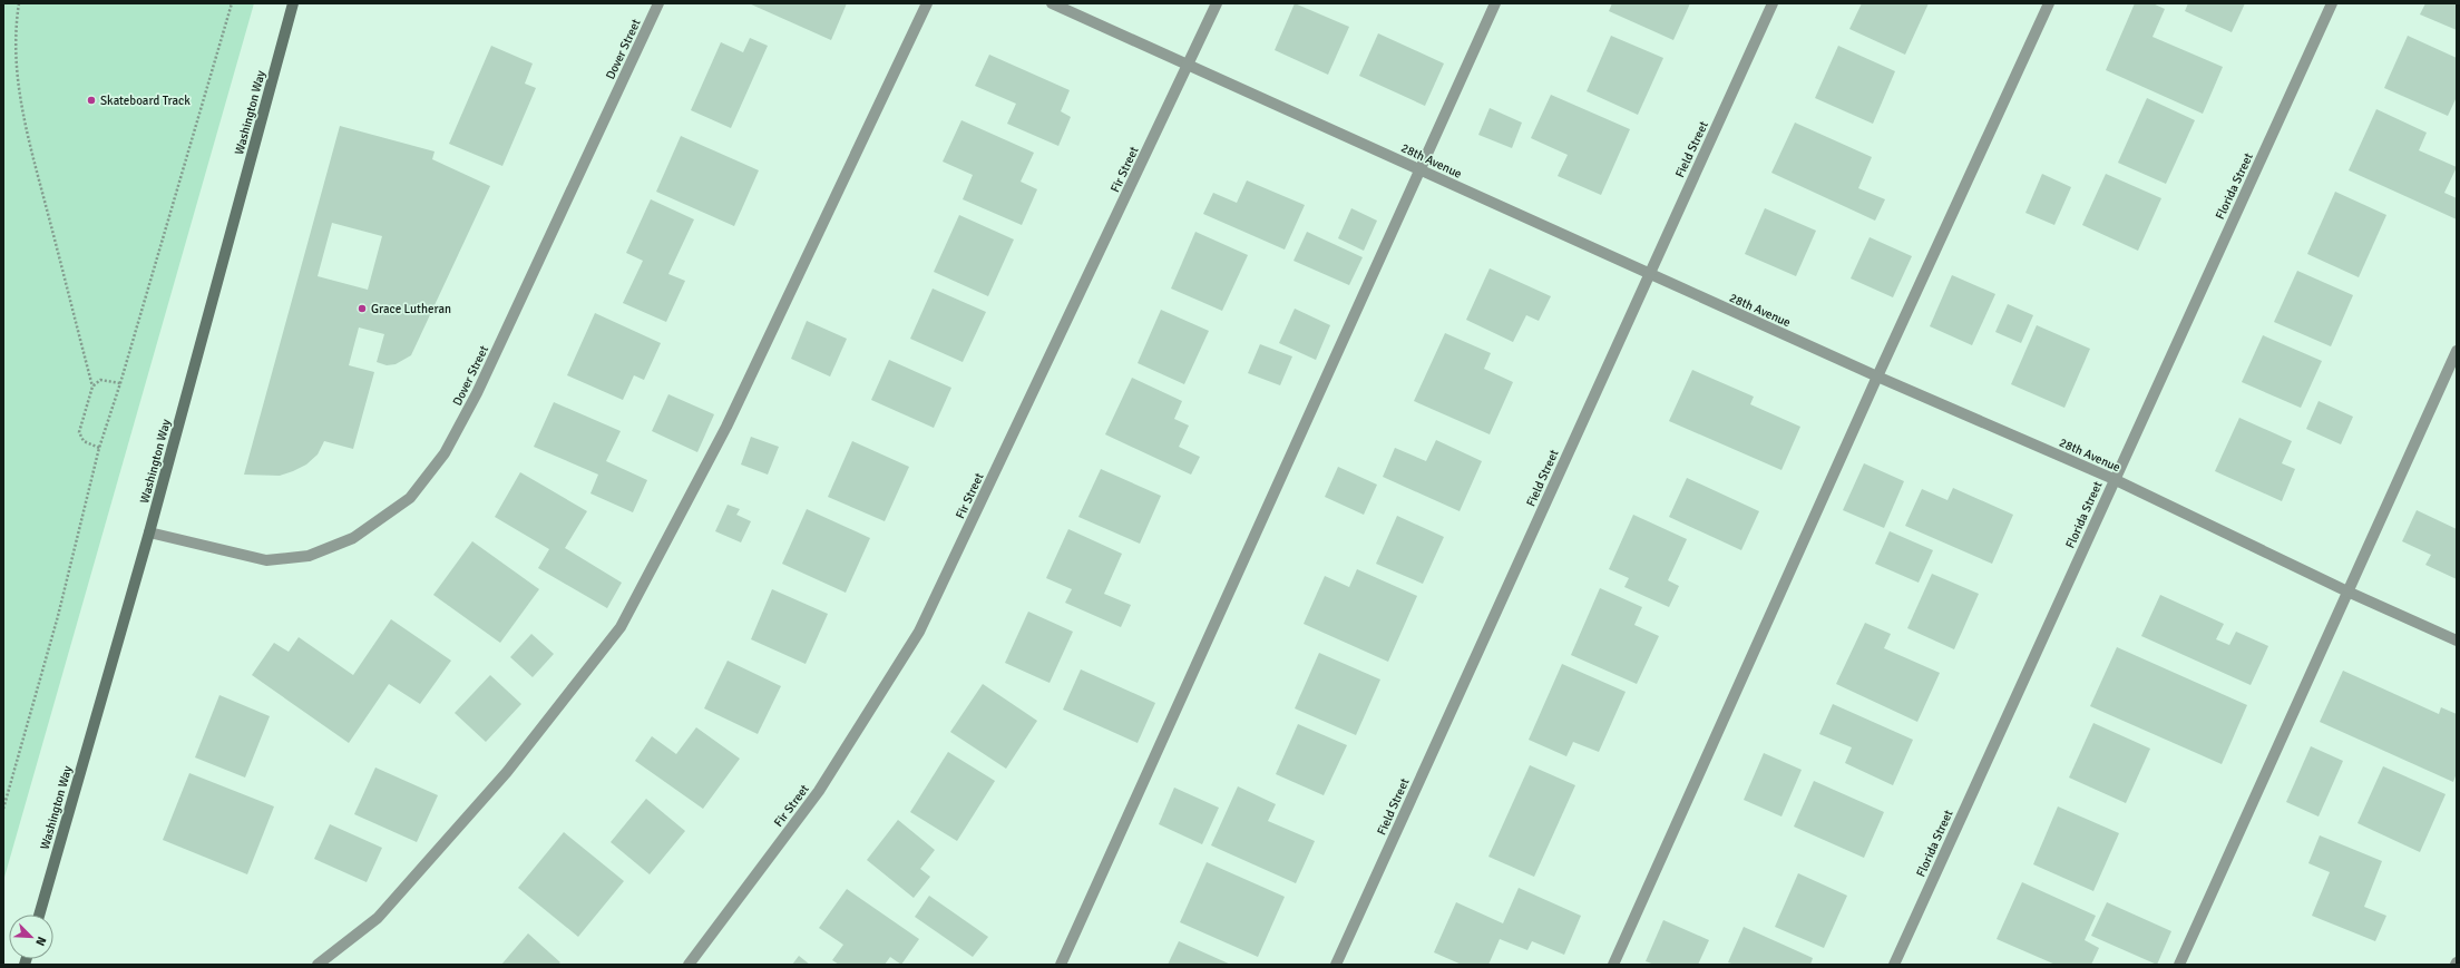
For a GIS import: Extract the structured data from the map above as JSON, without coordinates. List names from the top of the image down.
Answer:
{
  "streets": {
    "main road": ["Washington Way"],
    "street": [
      "Dover Street",
      "Field Street",
      "28th Avenue",
      "Fir Street",
      "Florida Street"
    ]
  },
  "crossings": [
    ["Dover Street", "Washington Way"],
    ["Field Street", "28th Avenue"],
    ["28th Avenue", "Fir Street"],
    ["28th Avenue", "Florida Street"]
  ],
  "places": ["Skateboard Track", "Grace Lutheran"],
  "north": "bottom right"
}
